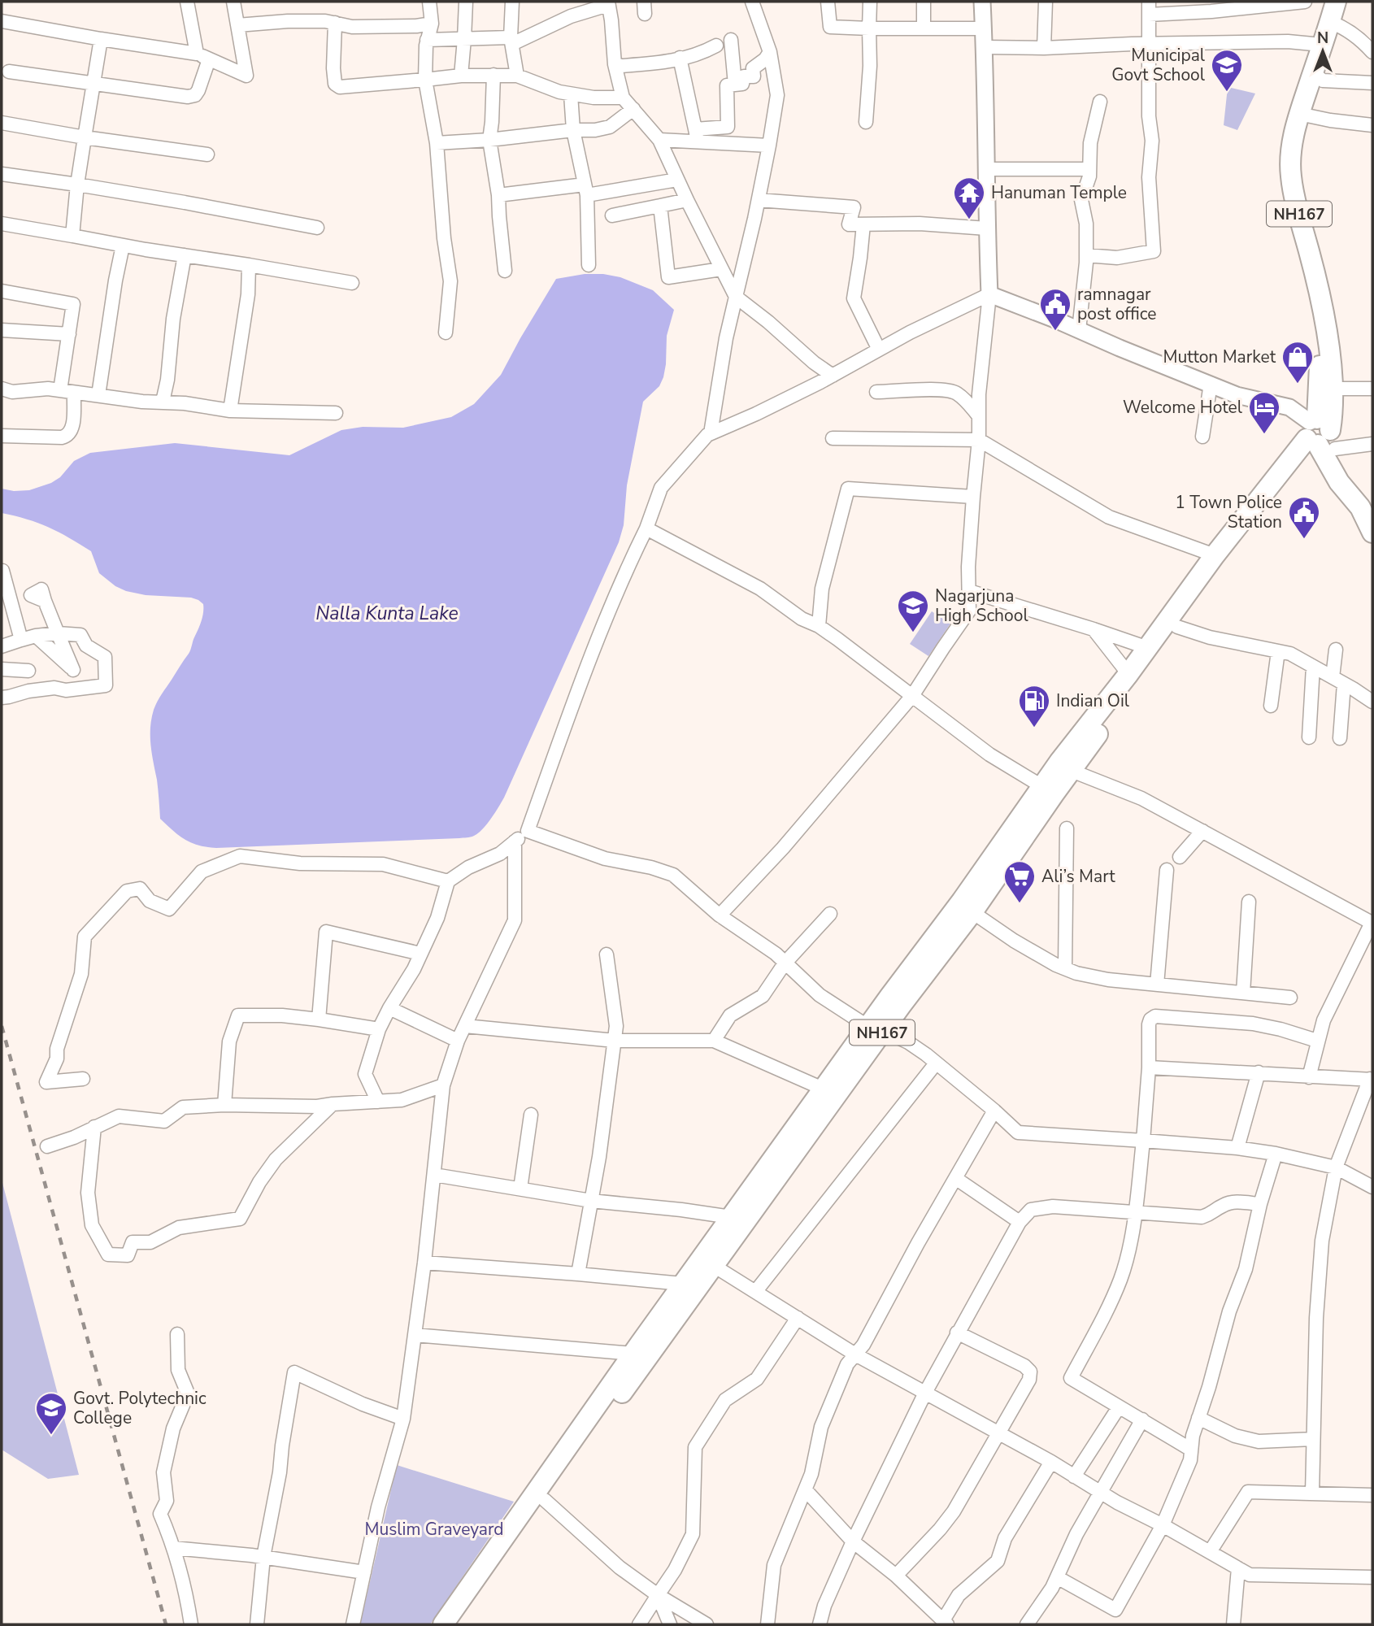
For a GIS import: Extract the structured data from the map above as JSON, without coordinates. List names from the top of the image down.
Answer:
{
  "streets": {
    "main road": ["NH167"]
  },
  "water": ["Nalla Kunta Lake"],
  "parks": ["Muslim Graveyard"],
  "places": {
    "school or university": ["Municipal Govt School", "Nagarjuna High School", "Govt. Polytechnic College"],
    "temple": ["Hanuman Temple"],
    "public building": ["ramnagar post office", "1 Town Police Station"],
    "shop": ["Mutton Market"],
    "hotel": ["Welcome Hotel"],
    "fuel station": ["Indian Oil"],
    "supermarket": ["Ali’s Mart"]
  },
  "north": "top"
}
